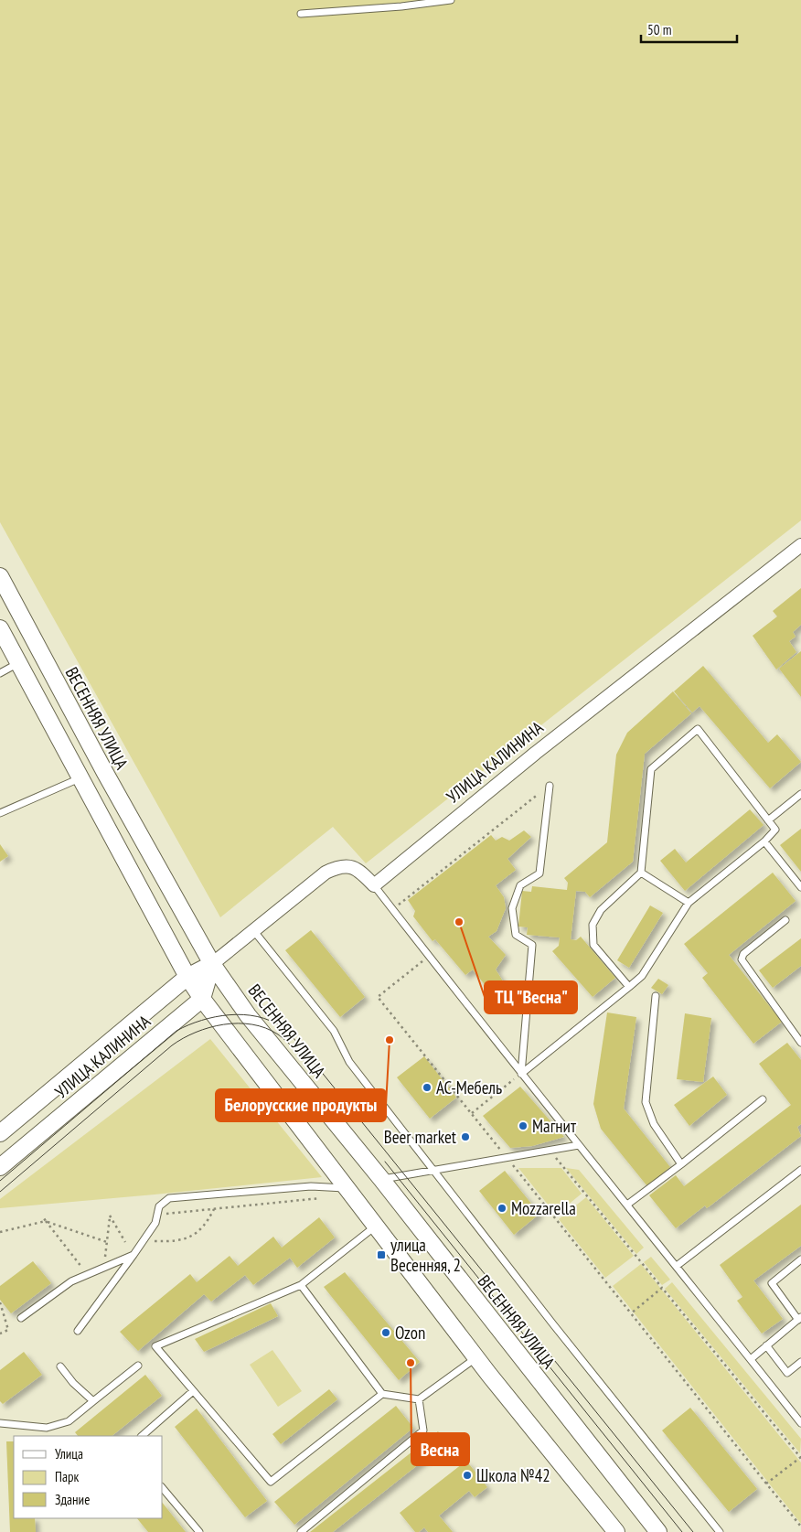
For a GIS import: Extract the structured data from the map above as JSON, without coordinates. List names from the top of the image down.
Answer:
{
  "streets": {
    "street": ["ВЕСЕННЯЯ УЛИЦА", "УЛИЦА КАЛИНИНА"]
  },
  "crossings": [
    ["ВЕСЕННЯЯ УЛИЦА", "УЛИЦА КАЛИНИНА"]
  ],
  "places": {
    "other": [
      "ТЦ \"Весна\"",
      "Белорусские продукты",
      "АС-Мебель",
      "Магнит",
      "Beer market",
      "Mozzarella",
      "Ozon",
      "Весна",
      "Школа №42"
    ],
    "transit": ["улица Весенняя, 2"]
  },
  "legend": ["Улица", "Парк", "Здание"],
  "scale_bar": "50 m"
}
